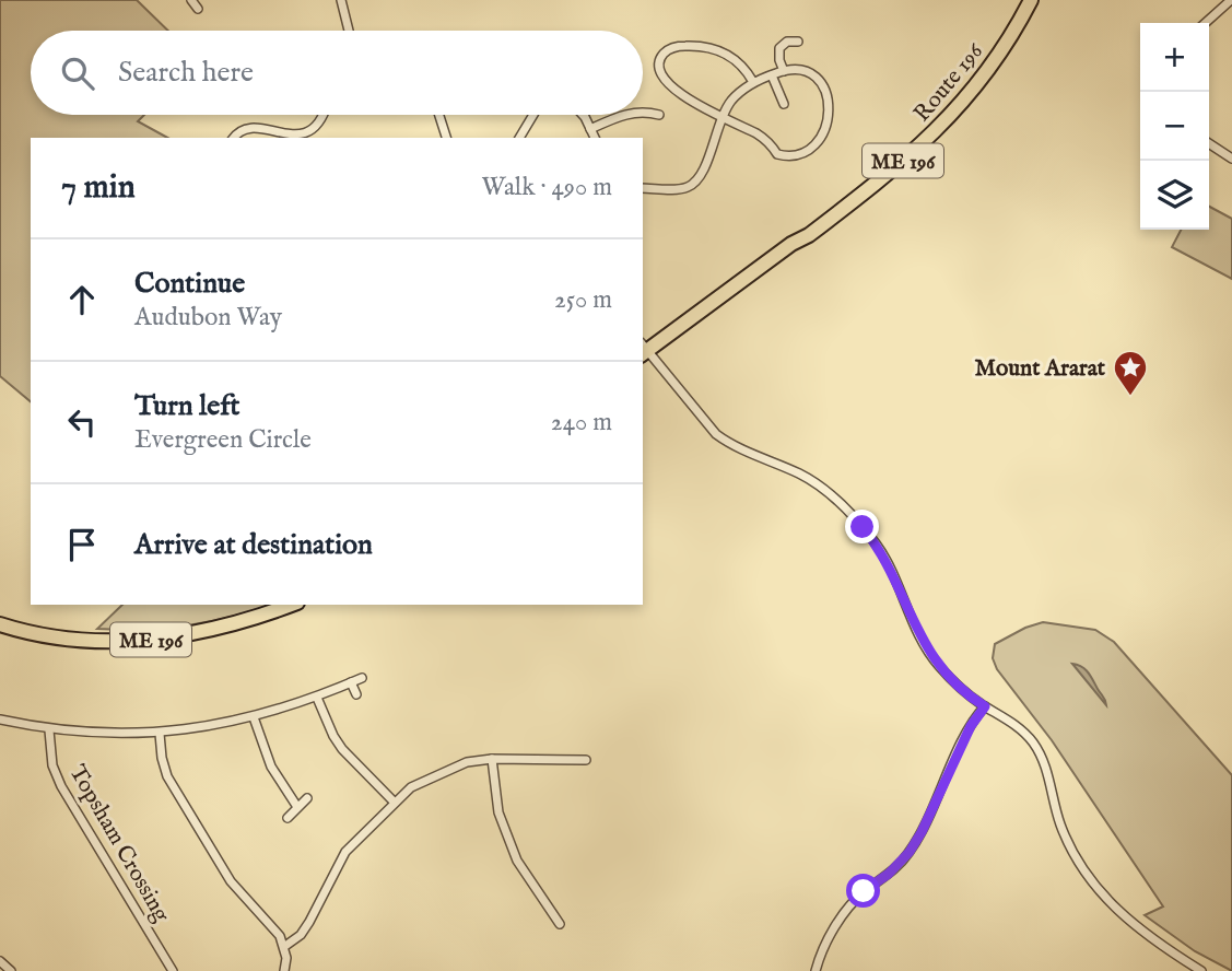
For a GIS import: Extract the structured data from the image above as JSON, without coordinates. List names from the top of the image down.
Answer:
{
  "streets": {
    "highway": ["Route 196", "ME 196"],
    "street": ["Topsham Crossing"]
  },
  "places": {
    "place": ["Mount Ararat"]
  },
  "page": {
    "map_buttons": ["+", "−"],
    "search": "Search here",
    "heading": ["7 min", "Walk · 490 m"],
    "list": [
      ["Continue", "Audubon Way", "250 m"],
      ["Turn left", "Evergreen Circle", "240 m"],
      "Arrive at destination"
    ]
  }
}
